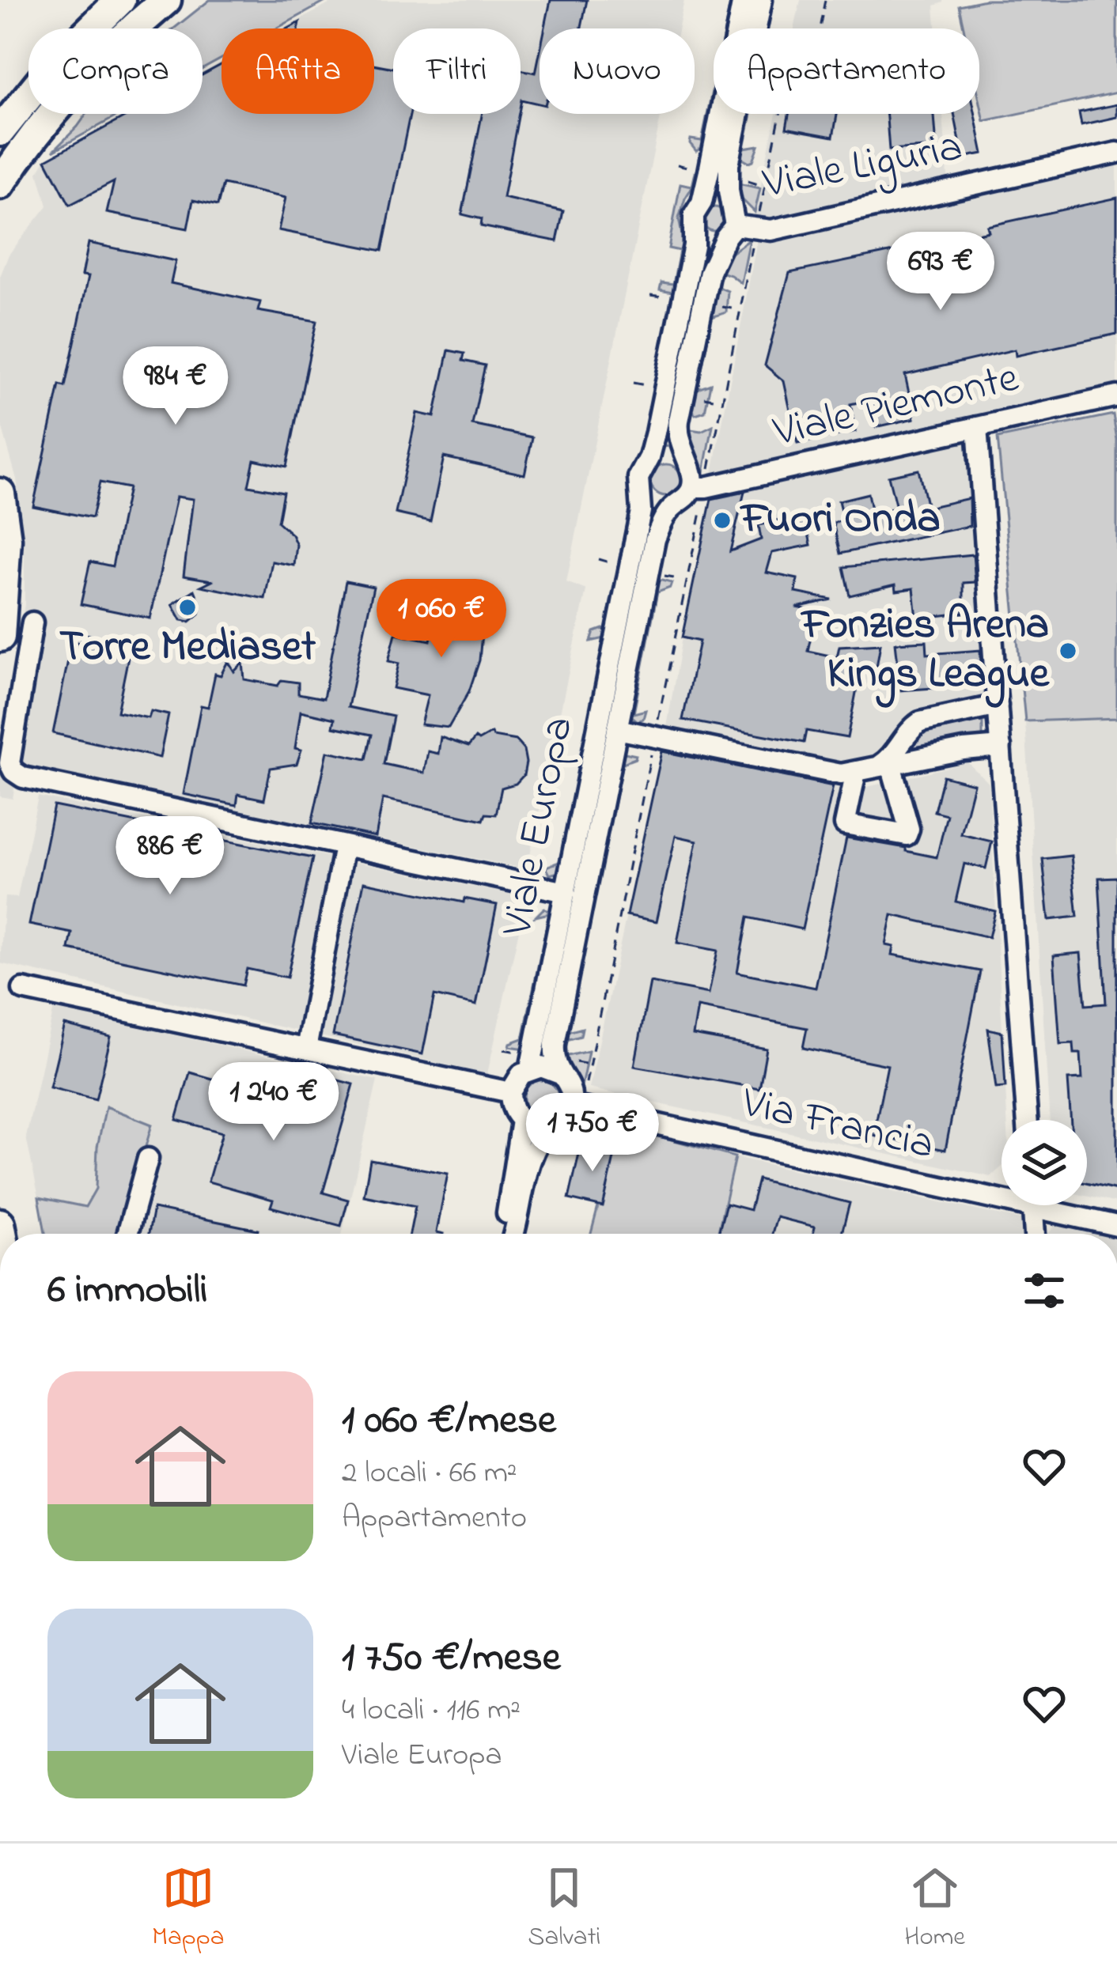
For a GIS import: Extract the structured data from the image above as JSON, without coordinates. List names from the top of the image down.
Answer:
{
  "streets": {
    "street": [
      "Viale Liguria",
      "Viale Piemonte",
      "Viale Europa",
      "Via Francia"
    ]
  },
  "crossings": [
    ["Viale Liguria", "Viale Europa"],
    ["Viale Piemonte", "Viale Europa"],
    ["Viale Europa", "Via Francia"]
  ],
  "places": ["Fuori Onda", "Torre Mediaset", "Fonzies Arena Kings League"],
  "page": {
    "chip": [
      "Compra",
      "Affitta",
      "Filtri",
      "Nuovo",
      "Appartamento"
    ],
    "price": [
      "693 €",
      "984 €",
      "1 060 €",
      "886 €",
      "1 240 €",
      "1 750 €"
    ],
    "heading": "6 immobili",
    "list": [
      {
        "name": "1 060 €/mese",
        "note": "2 locali · 66 m² · Appartamento"
      },
      {
        "name": "1 750 €/mese",
        "note": "4 locali · 116 m² · Viale Europa"
      }
    ],
    "tabs": ["Mappa", "Salvati", "Home"]
  }
}
